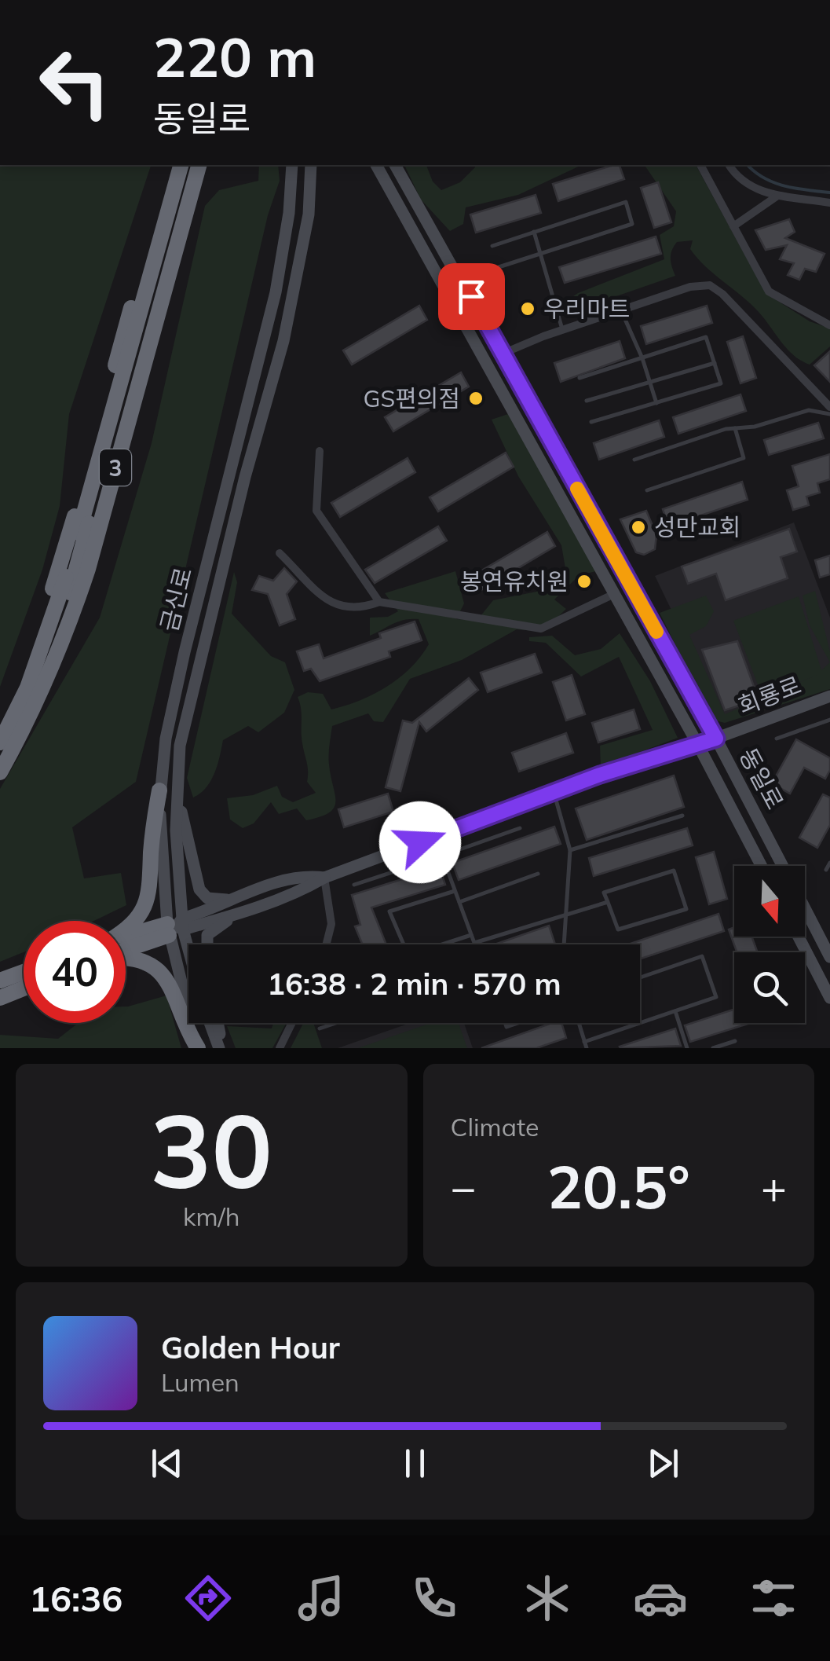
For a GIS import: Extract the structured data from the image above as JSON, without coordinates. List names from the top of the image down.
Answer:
{
  "streets": {
    "highway": ["3"],
    "street": ["금신로", "회룡로", "동일로"]
  },
  "crossings": [
    ["금신로", "회룡로"],
    ["회룡로", "동일로"]
  ],
  "places": [
    "우리마트",
    "GS편의점",
    "성만교회",
    "봉연유치원"
  ],
  "north": "bottom",
  "page": {
    "turn": ["220 m", "동일로"],
    "limit": "40",
    "trip": "16:38 · 2 min · 570 m",
    "tile": [
      ["30", "km/h"],
      "Climate"
    ],
    "heat": ["−", "20.5°", "+"],
    "song": ["Golden Hour", "Lumen"],
    "tabs": "16:36"
  }
}
